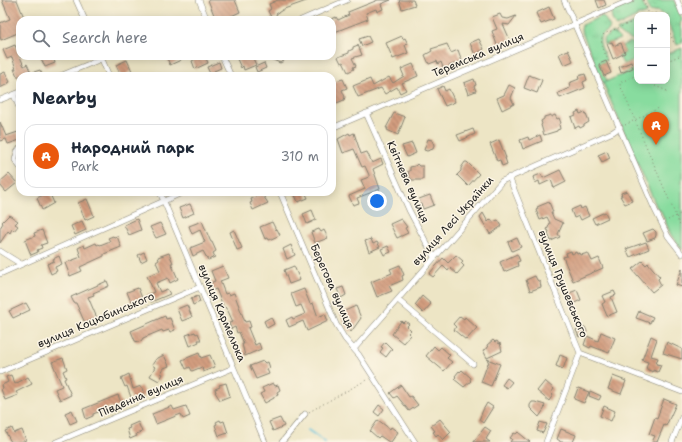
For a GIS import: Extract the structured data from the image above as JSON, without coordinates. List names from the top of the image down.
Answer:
{
  "streets": {
    "street": [
      "Теремська вулиця",
      "Квітнева вулиця",
      "вулиця Лесі Українки",
      "вулиця Грушевського",
      "Берегова вулиця",
      "вулиця Кармелюка",
      "вулиця Коцюбинського",
      "Південна вулиця"
    ]
  },
  "crossings": [
    ["Теремська вулиця", "Квітнева вулиця"],
    ["Квітнева вулиця", "вулиця Лесі Українки"],
    ["вулиця Лесі Українки", "вулиця Грушевського"],
    ["вулиця Лесі Українки", "Берегова вулиця"],
    ["вулиця Кармелюка", "вулиця Коцюбинського"],
    ["вулиця Кармелюка", "Південна вулиця"]
  ],
  "page": {
    "map_buttons": ["+", "−"],
    "search": "Search here",
    "heading": "Nearby",
    "pins": "A",
    "list": [
      {
        "mark": "A",
        "name": "Народний парк",
        "note": "Park",
        "value": "310 m"
      }
    ]
  }
}
